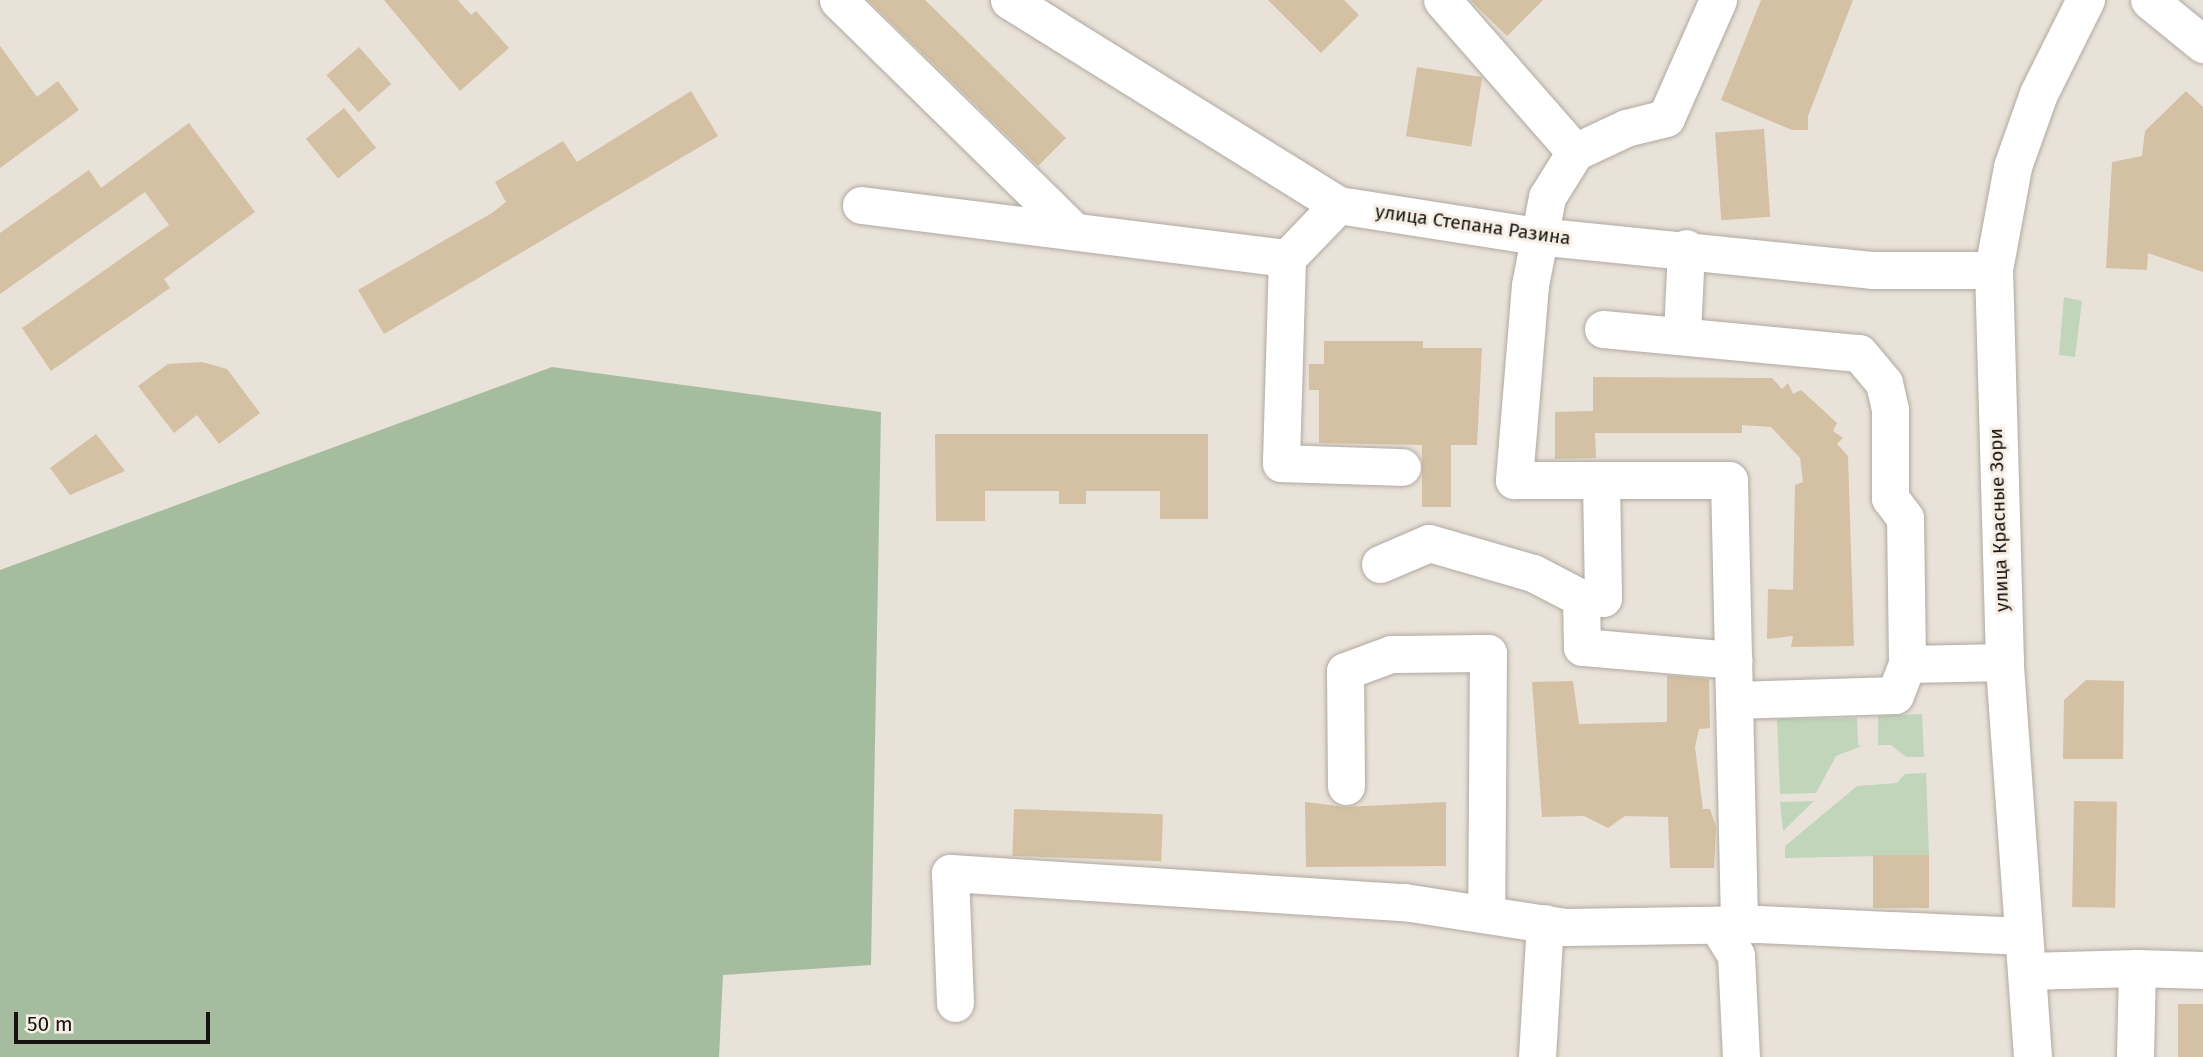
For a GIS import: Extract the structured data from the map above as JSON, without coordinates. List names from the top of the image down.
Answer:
{
  "streets": {
    "main road": ["улица Красные Зори"],
    "street": ["улица Степана Разина"]
  },
  "crossings": [
    ["улица Степана Разина", "улица Красные Зори"]
  ],
  "scale_bar": "50 m"
}
